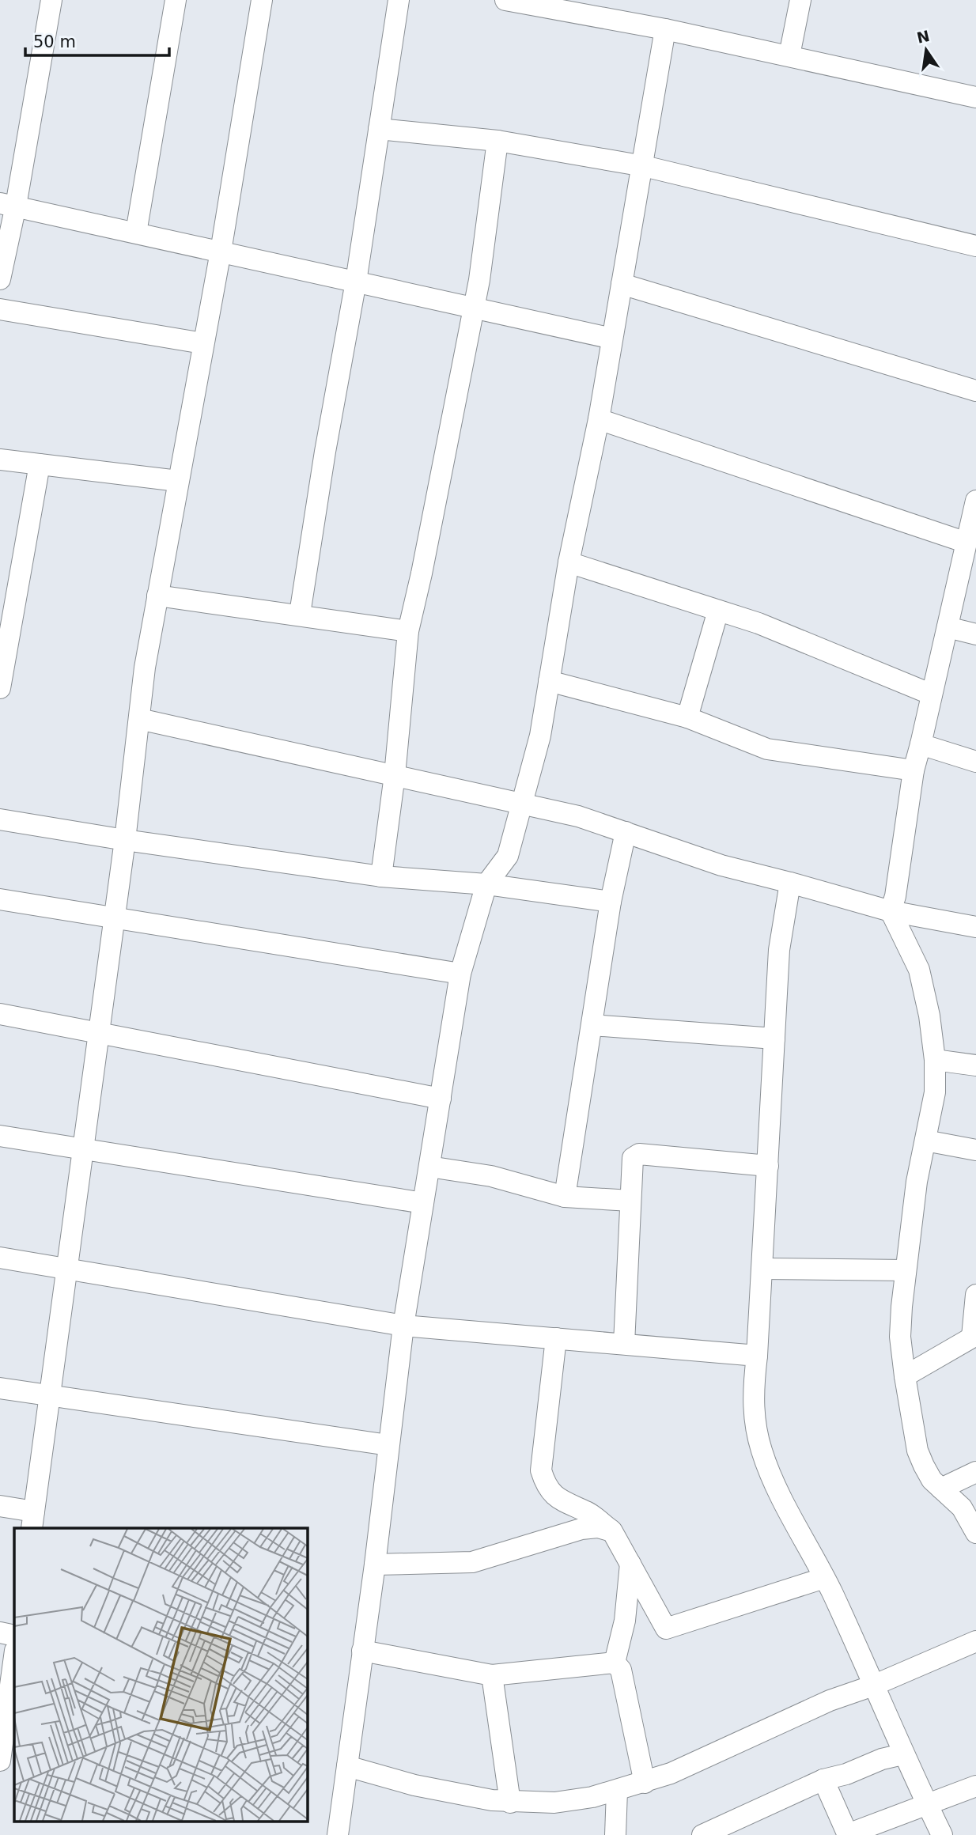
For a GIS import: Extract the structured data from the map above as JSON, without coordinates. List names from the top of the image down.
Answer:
{
  "scale_bar": "50 m",
  "north": "top"
}
